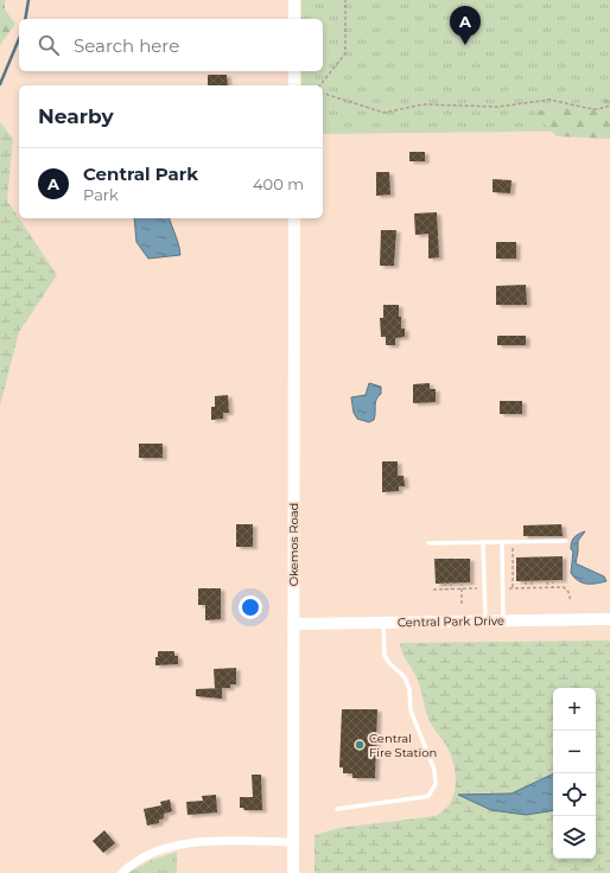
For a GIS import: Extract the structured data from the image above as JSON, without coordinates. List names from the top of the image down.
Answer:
{
  "streets": {
    "street": ["Okemos Road", "Central Park Drive"]
  },
  "crossings": [
    ["Okemos Road", "Central Park Drive"]
  ],
  "places": ["Central Fire Station"],
  "page": {
    "pins": "A",
    "search": "Search here",
    "heading": "Nearby",
    "list": [
      {
        "mark": "A",
        "name": "Central Park",
        "note": "Park",
        "value": "400 m"
      }
    ],
    "map_buttons": ["+", "−"]
  }
}
